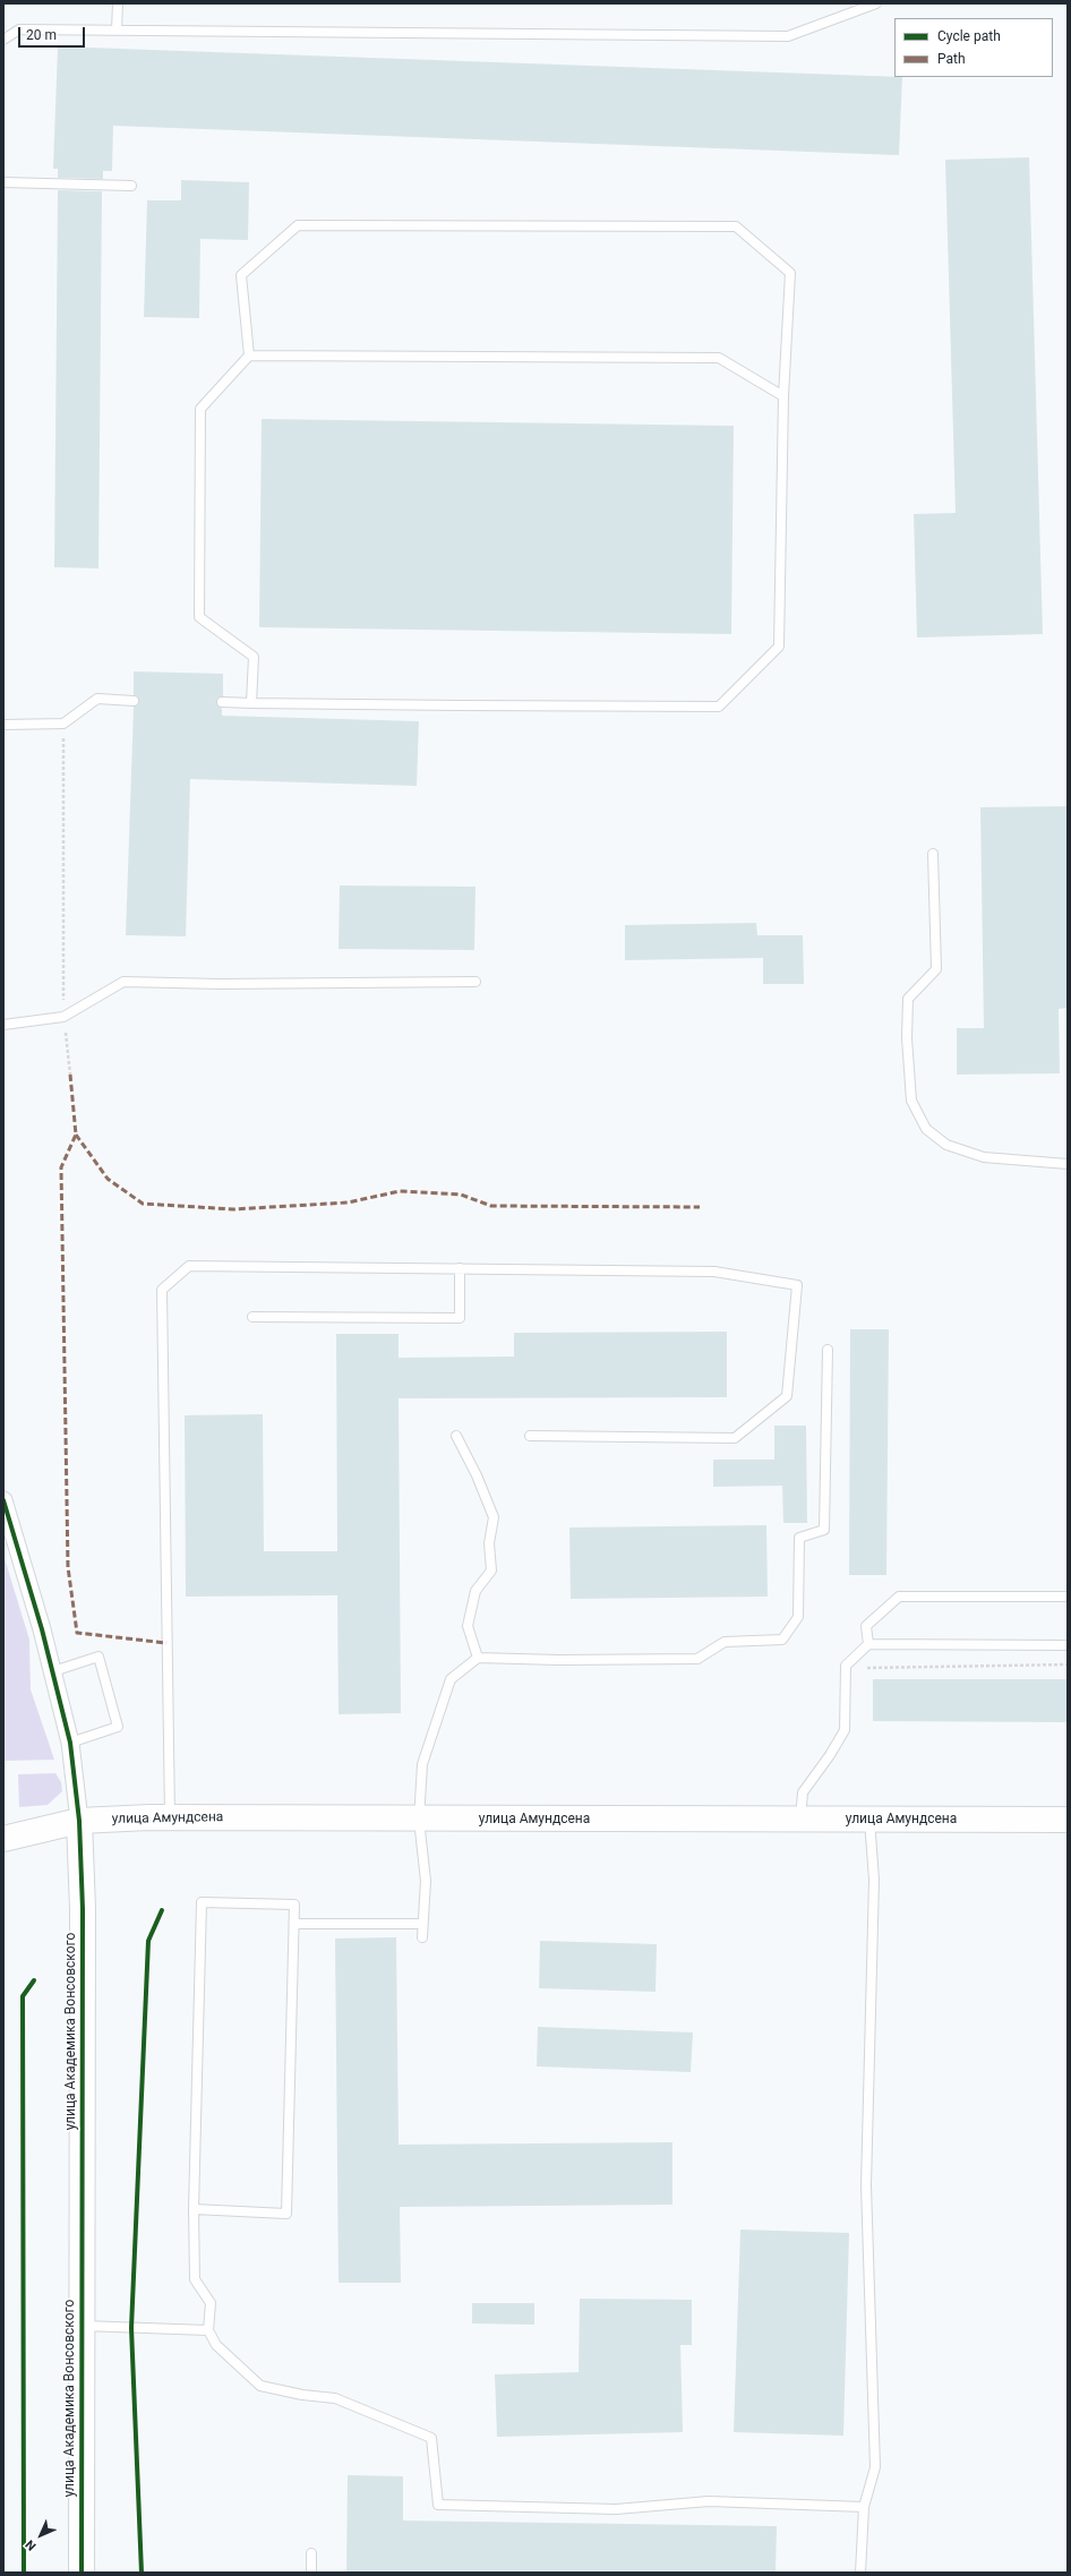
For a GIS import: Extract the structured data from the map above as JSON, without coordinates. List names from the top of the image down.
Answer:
{
  "streets": {
    "main road": ["улица Амундсена", "улица Академика Вонсовского"]
  },
  "crossings": [
    ["улица Амундсена", "улица Академика Вонсовского"]
  ],
  "legend": ["Cycle path", "Path"],
  "scale_bar": "20 m",
  "north": "bottom left"
}
